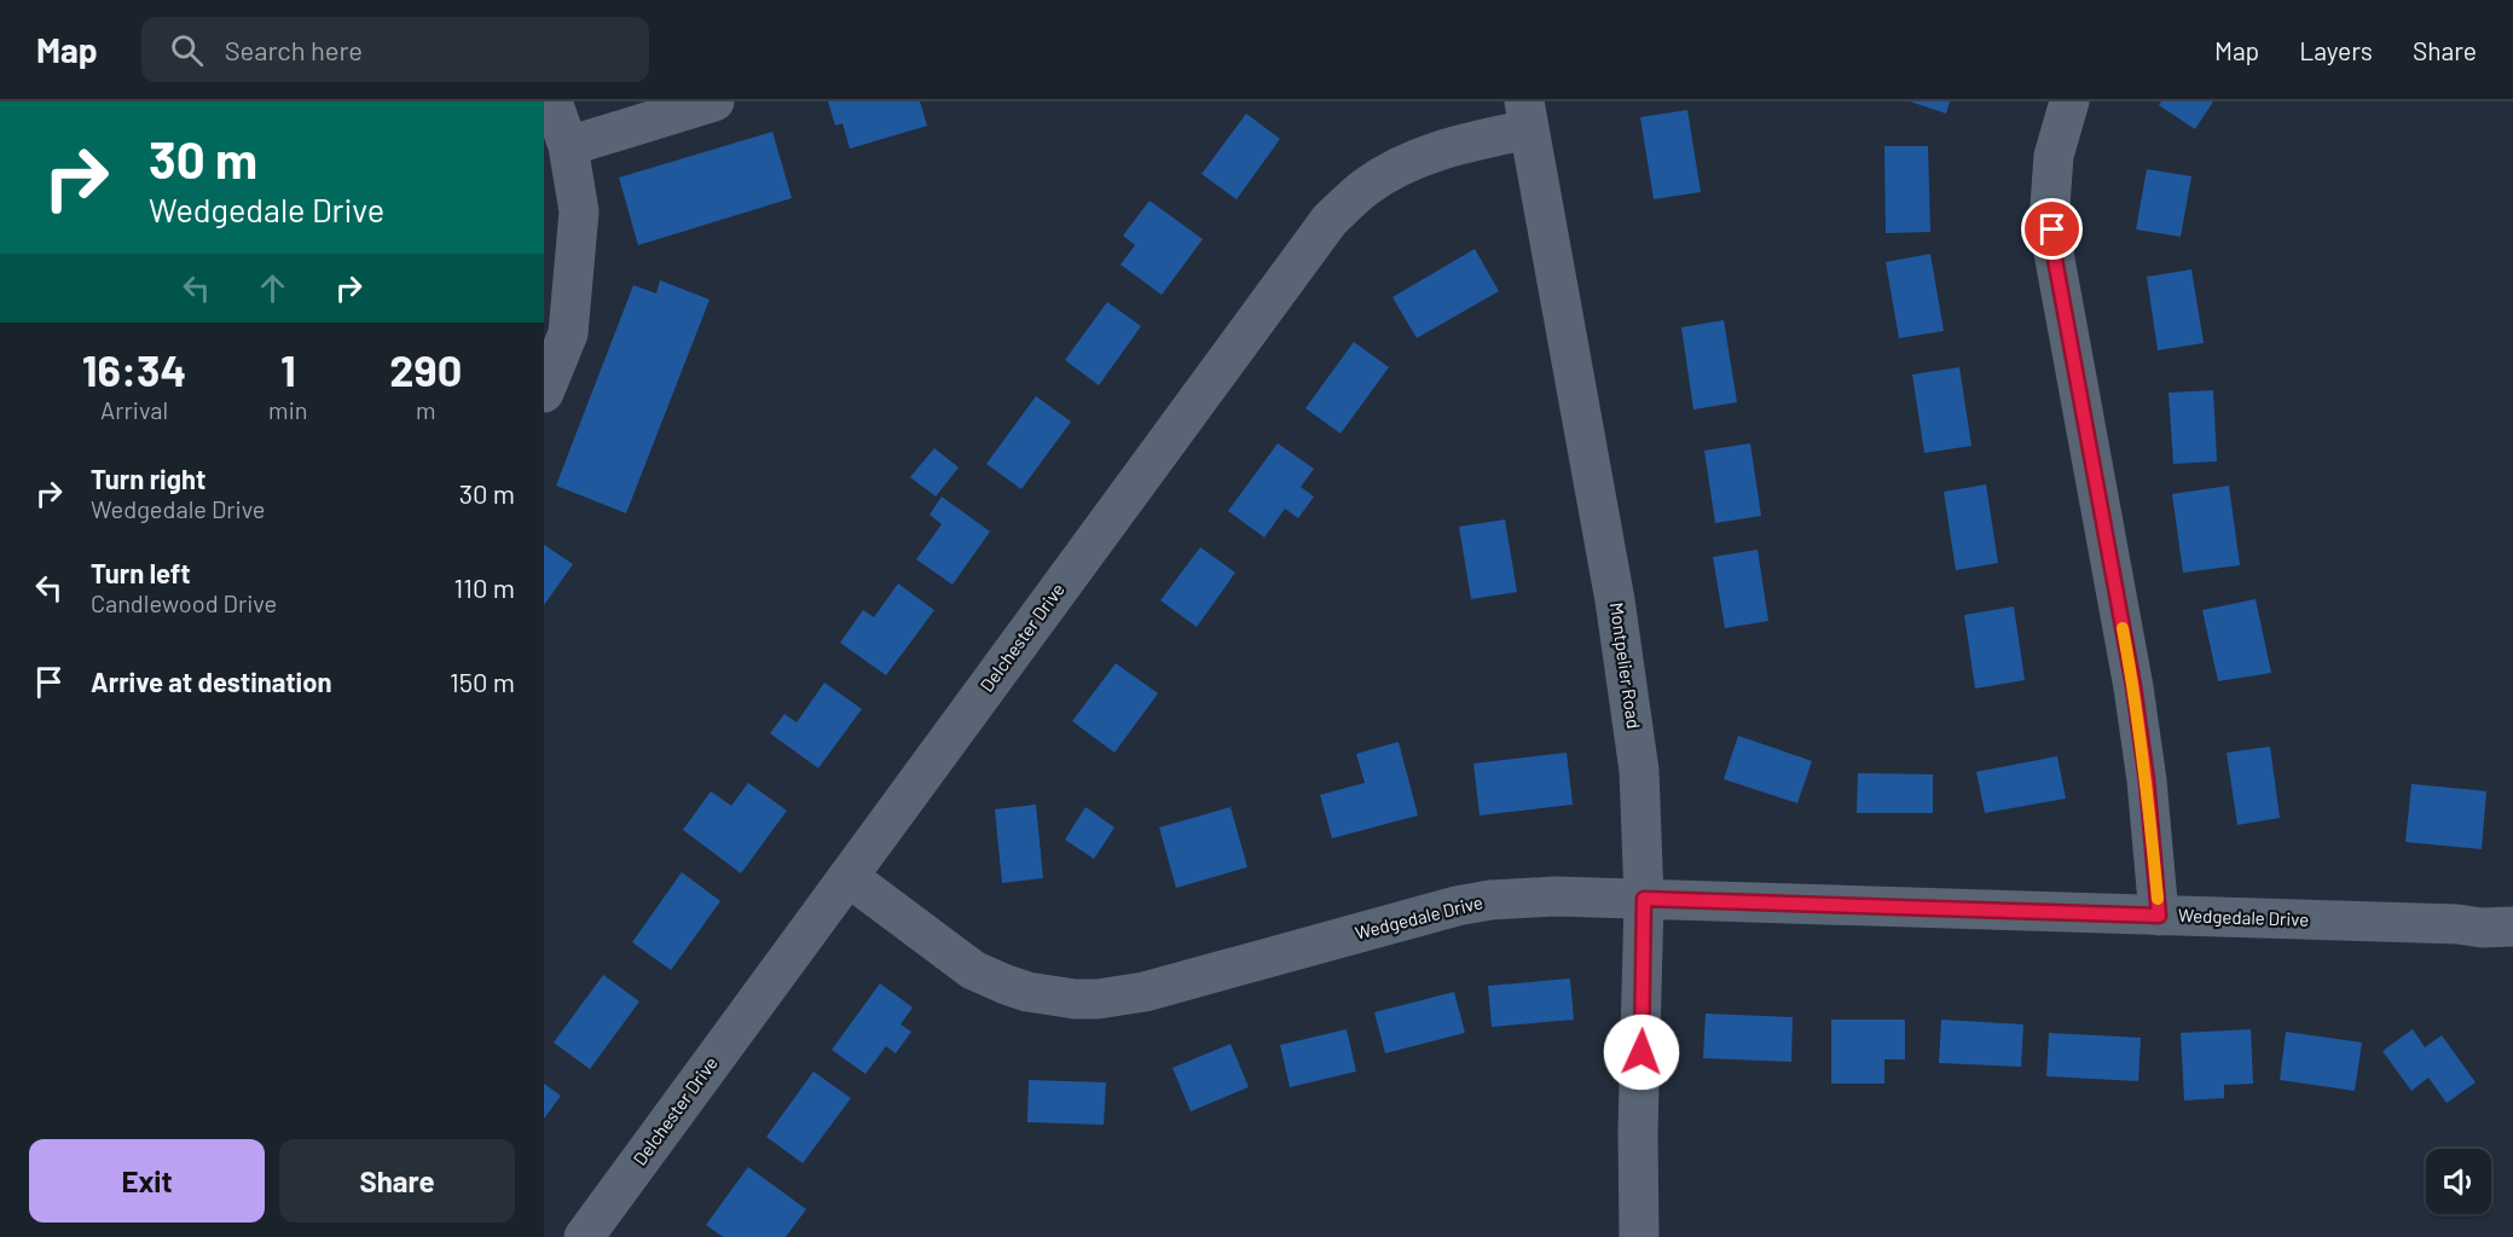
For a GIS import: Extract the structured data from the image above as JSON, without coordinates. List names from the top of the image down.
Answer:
{
  "streets": {
    "street": ["Delchester Drive", "Montpelier Road", "Wedgedale Drive"]
  },
  "crossings": [
    ["Delchester Drive", "Montpelier Road"],
    ["Delchester Drive", "Wedgedale Drive"],
    ["Montpelier Road", "Wedgedale Drive"]
  ],
  "page": {
    "header": "Map",
    "search": "Search here",
    "nav": ["Map", "Layers", "Share"],
    "turn": ["30 m", "Wedgedale Drive"],
    "eta": [
      "16:34",
      "Arrival",
      "1",
      "min",
      "290",
      "m"
    ],
    "list": [
      {
        "name": "Turn right",
        "note": "Wedgedale Drive",
        "value": "30 m"
      },
      {
        "name": "Turn left",
        "note": "Candlewood Drive",
        "value": "110 m"
      },
      {
        "name": "Arrive at destination",
        "value": "150 m"
      }
    ],
    "buttons": ["Exit", "Share"]
  }
}
